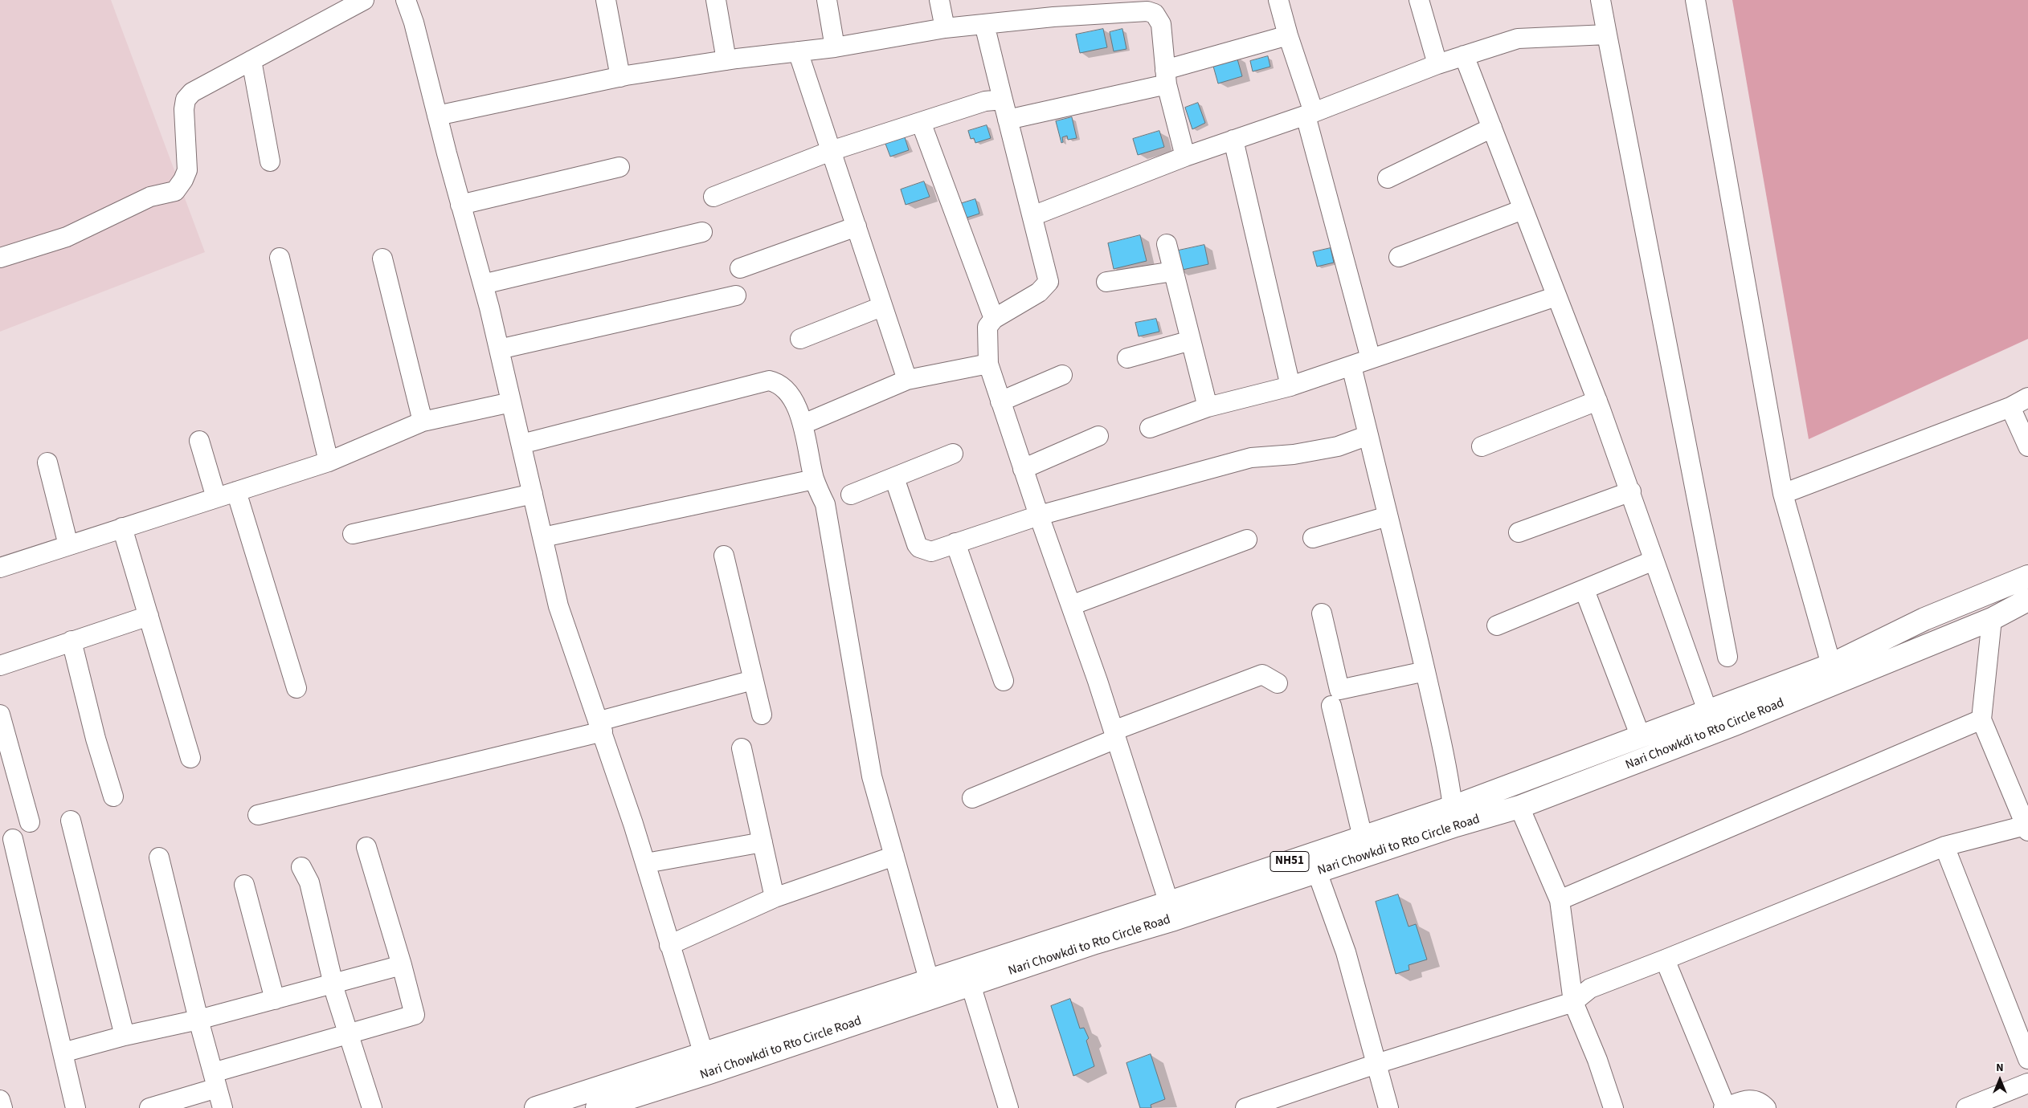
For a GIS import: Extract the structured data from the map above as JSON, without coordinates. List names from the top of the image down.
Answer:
{
  "streets": {
    "highway": ["Nari Chowkdi to Rto Circle Road", "NH51"]
  },
  "crossings": [
    ["Nari Chowkdi to Rto Circle Road", "NH51"]
  ],
  "north": "top"
}
